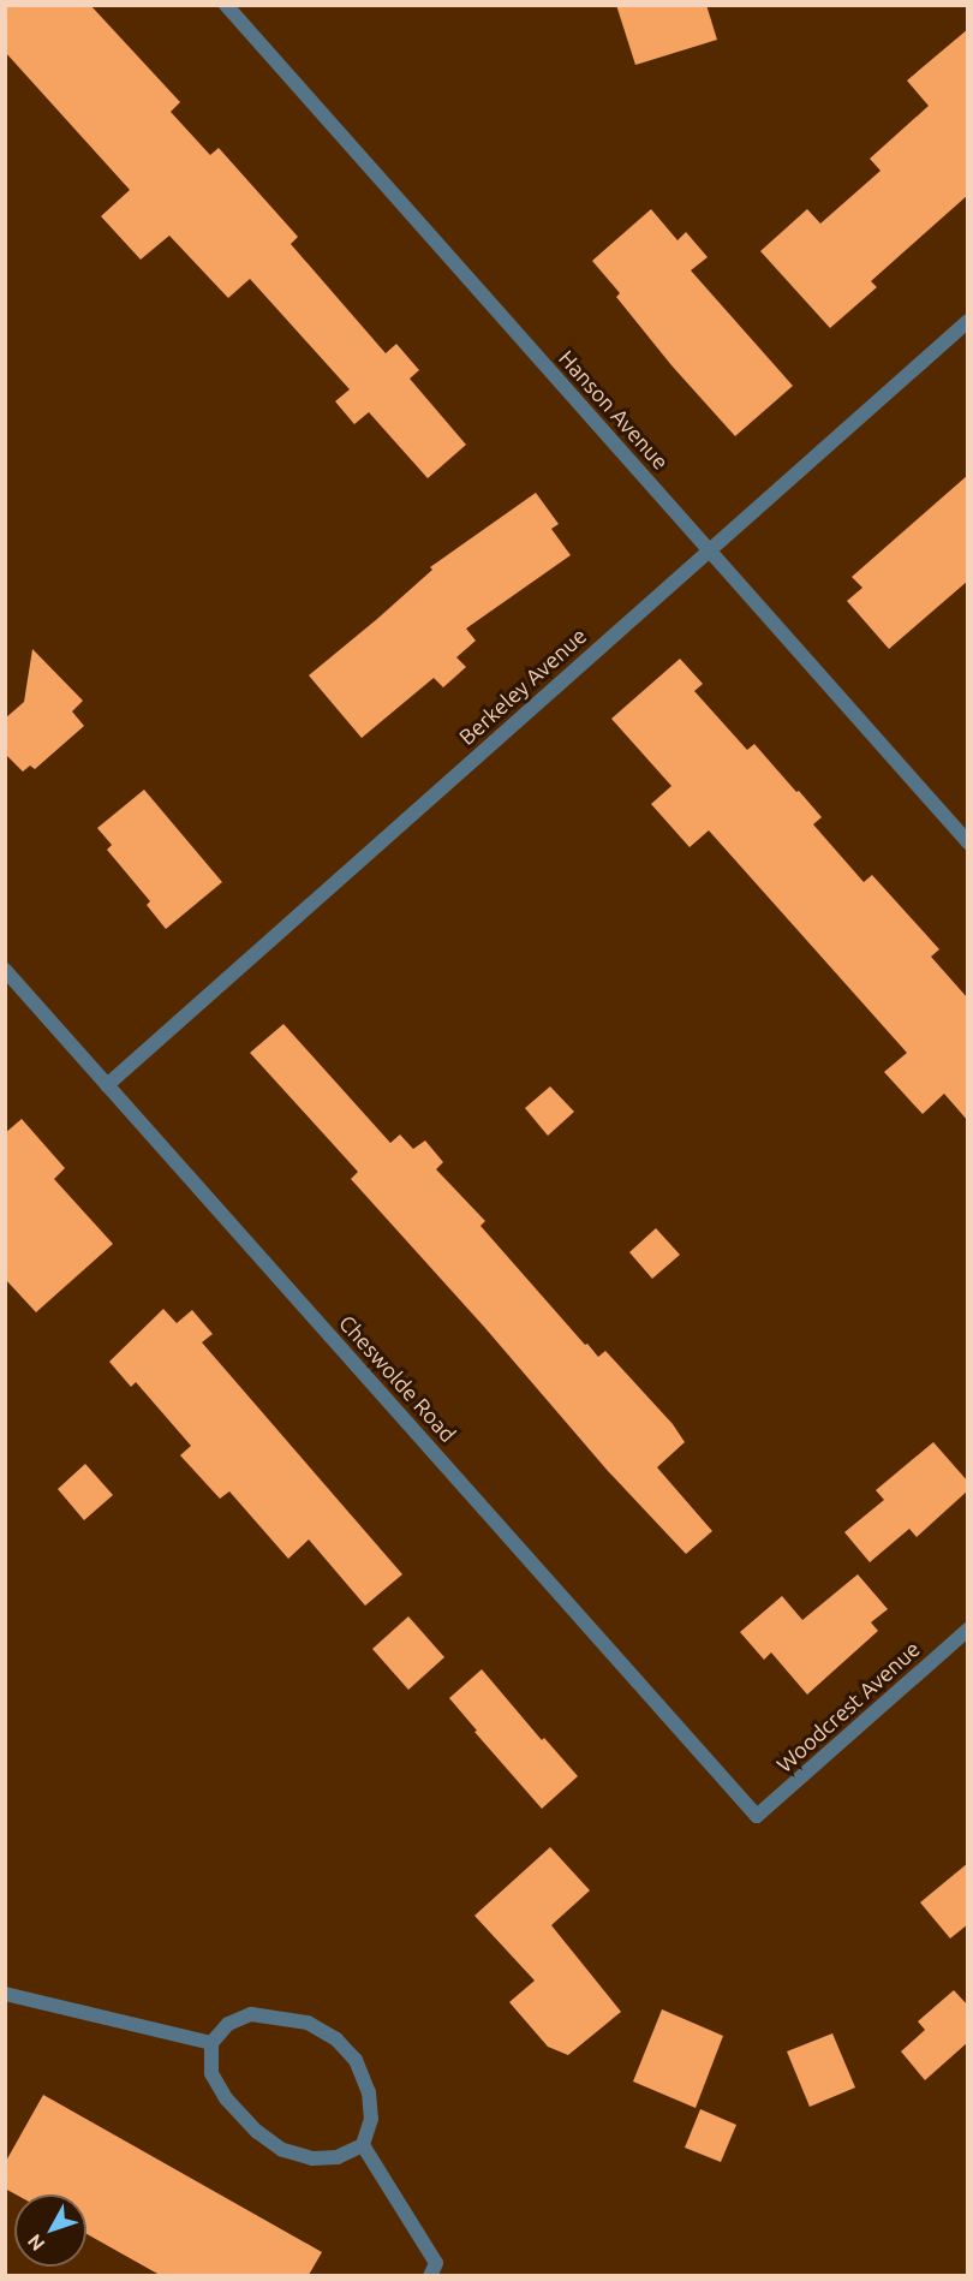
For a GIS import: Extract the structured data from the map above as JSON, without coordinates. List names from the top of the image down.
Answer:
{
  "streets": {
    "street": [
      "Hanson Avenue",
      "Berkeley Avenue",
      "Cheswolde Road",
      "Woodcrest Avenue"
    ]
  },
  "crossings": [
    ["Hanson Avenue", "Berkeley Avenue"],
    ["Berkeley Avenue", "Cheswolde Road"],
    ["Cheswolde Road", "Woodcrest Avenue"]
  ],
  "north": "bottom left"
}
